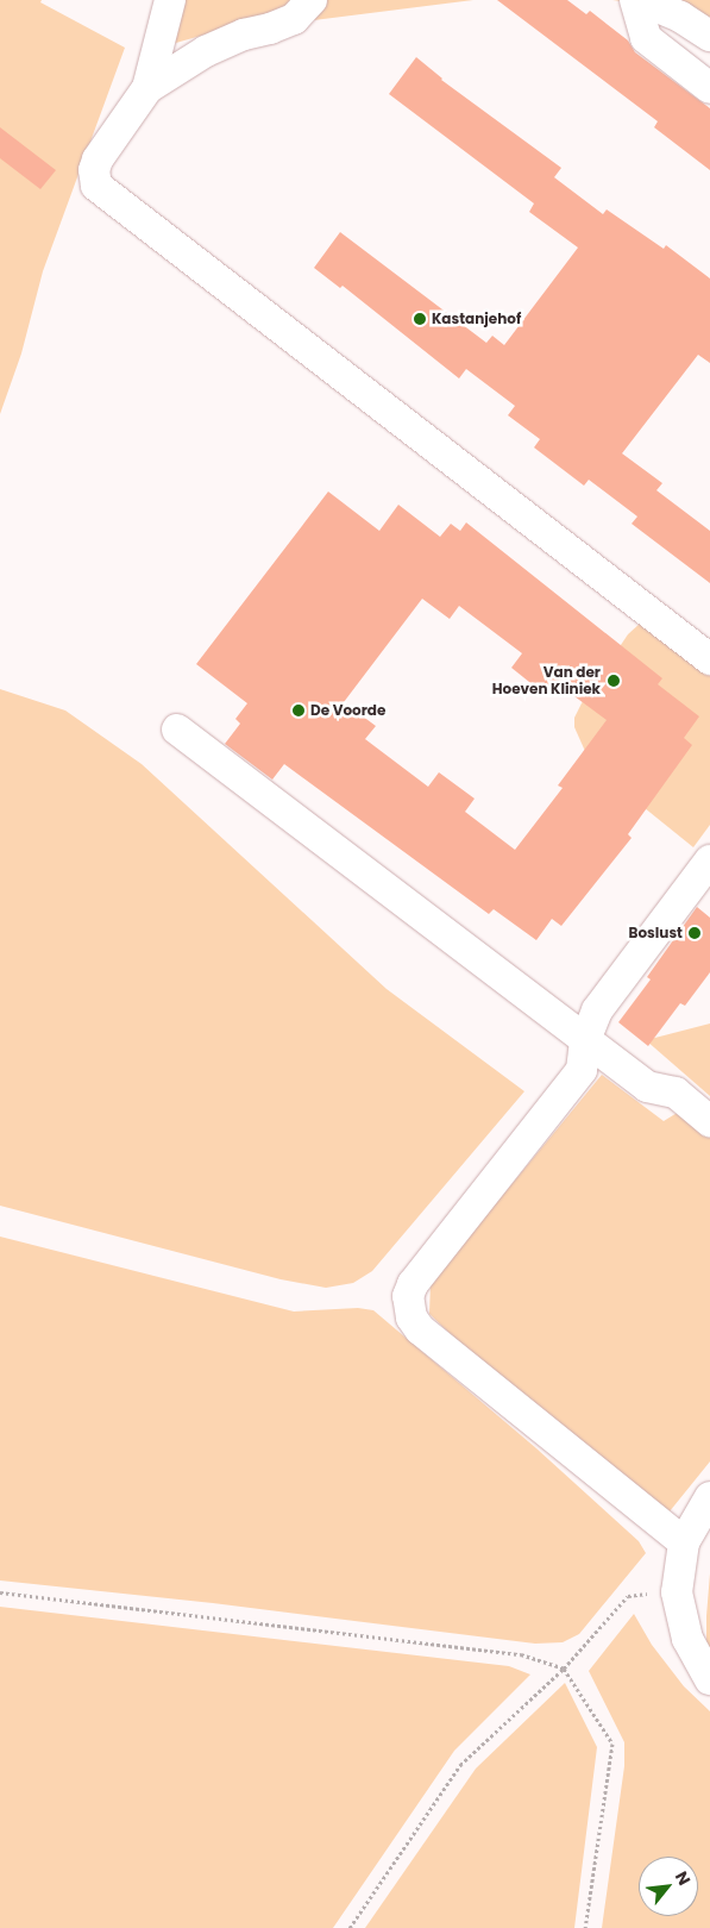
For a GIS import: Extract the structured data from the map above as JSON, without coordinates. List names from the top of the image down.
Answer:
{
  "places": [
    "Kastanjehof",
    "Van der Hoeven Kliniek",
    "De Voorde",
    "Boslust"
  ],
  "north": "top right"
}
